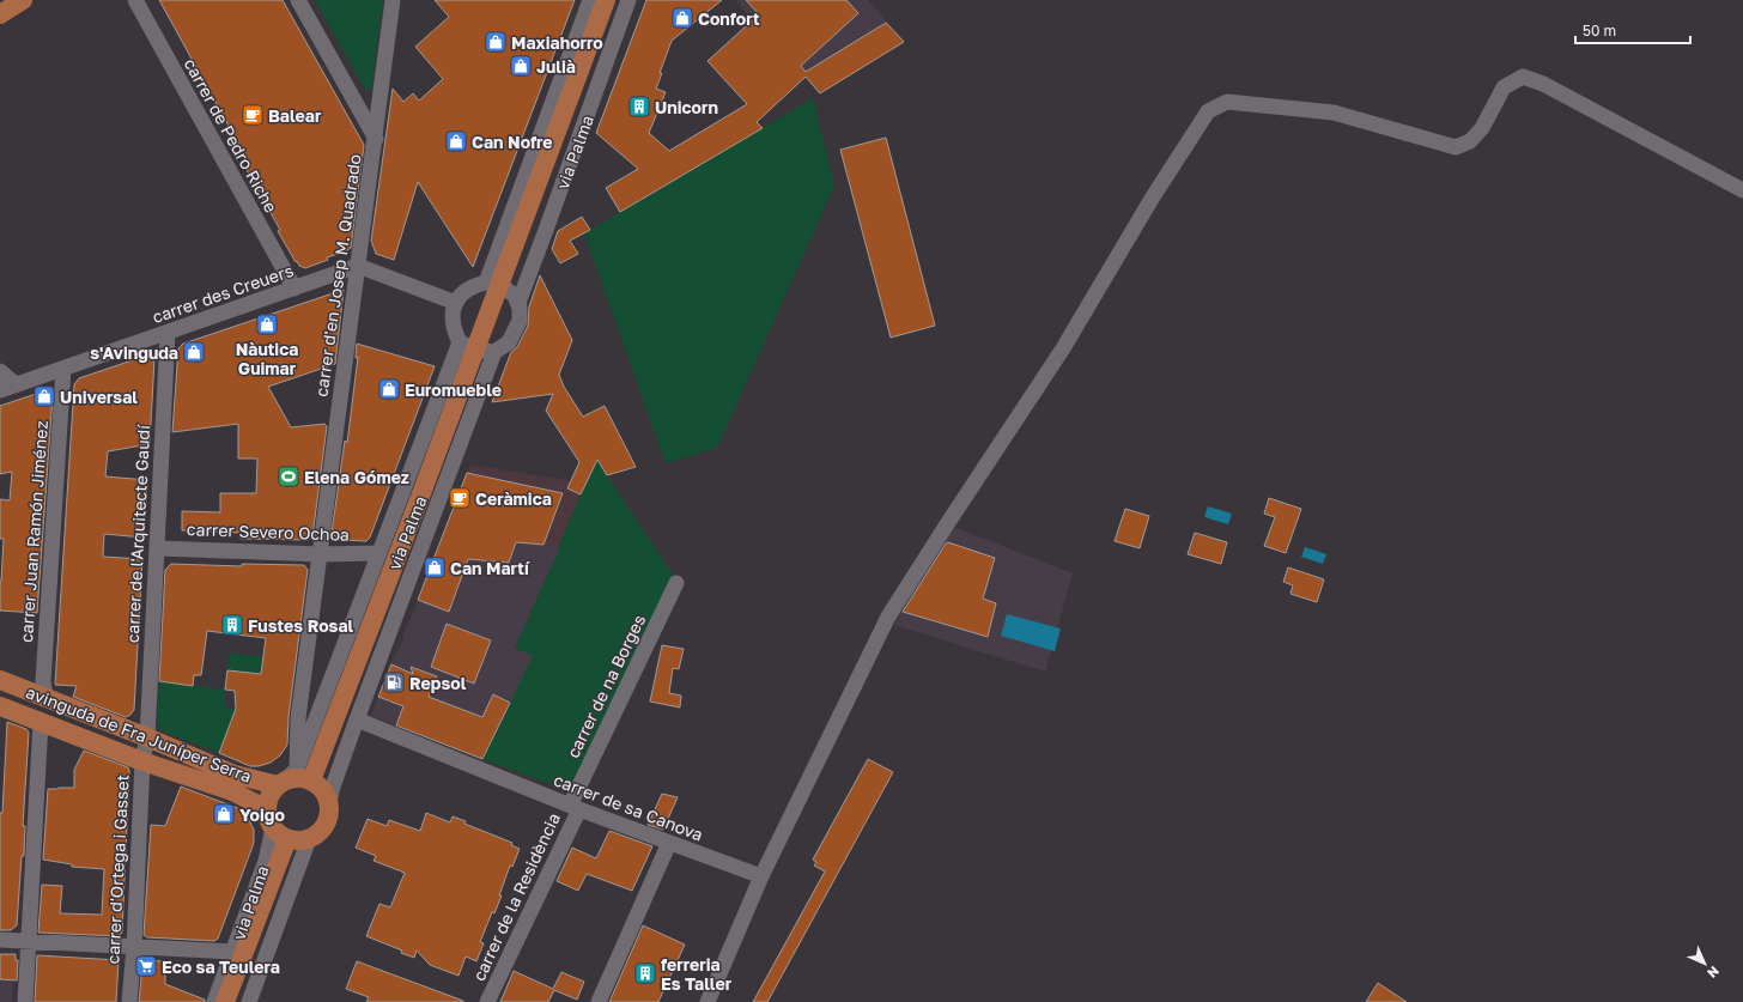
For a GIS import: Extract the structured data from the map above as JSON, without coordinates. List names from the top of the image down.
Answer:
{
  "streets": {
    "main road": ["via Palma", "avinguda de Fra Juníper Serra"],
    "street": [
      "carrer de Pedro Riche",
      "carrer d'en Josep M. Quadrado",
      "carrer des Creuers",
      "carrer Juan Ramón Jiménez",
      "carrer Severo Ochoa",
      "carrer de l'Arquitecte Gaudí",
      "carrer de na Borges",
      "carrer de sa Canova",
      "carrer d'Ortega i Gasset",
      "carrer de la Residència"
    ]
  },
  "crossings": [
    ["carrer de Pedro Riche", "carrer des Creuers"],
    ["via Palma", "carrer d'en Josep M. Quadrado"],
    ["via Palma", "carrer Severo Ochoa"],
    ["via Palma", "avinguda de Fra Juníper Serra"],
    ["via Palma", "carrer de sa Canova"],
    ["carrer d'en Josep M. Quadrado", "carrer des Creuers"],
    ["carrer d'en Josep M. Quadrado", "carrer Severo Ochoa"],
    ["carrer d'en Josep M. Quadrado", "avinguda de Fra Juníper Serra"],
    ["carrer des Creuers", "carrer Juan Ramón Jiménez"],
    ["carrer des Creuers", "carrer de l'Arquitecte Gaudí"],
    ["carrer Juan Ramón Jiménez", "avinguda de Fra Juníper Serra"],
    ["carrer Severo Ochoa", "carrer de l'Arquitecte Gaudí"],
    ["carrer de l'Arquitecte Gaudí", "avinguda de Fra Juníper Serra"],
    ["carrer de l'Arquitecte Gaudí", "carrer d'Ortega i Gasset"],
    ["carrer de na Borges", "carrer de sa Canova"],
    ["carrer de na Borges", "carrer de la Residència"],
    ["avinguda de Fra Juníper Serra", "carrer d'Ortega i Gasset"],
    ["carrer de sa Canova", "carrer de la Residència"]
  ],
  "places": {
    "shop": [
      "Confort",
      "Maxiahorro",
      "Julià",
      "Can Nofre",
      "Nàutica Guimar",
      "s'Avinguda",
      "Euromueble",
      "Universal",
      "Can Martí",
      "Yoigo"
    ],
    "building": ["Unicorn", "Fustes Rosal", "ferreria Es Taller"],
    "cafe": ["Balear", "Ceràmica"],
    "sports": ["Elena Gómez"],
    "fuel station": ["Repsol"],
    "supermarket": ["Eco sa Teulera"]
  },
  "scale_bar": "50 m",
  "north": "bottom right"
}
